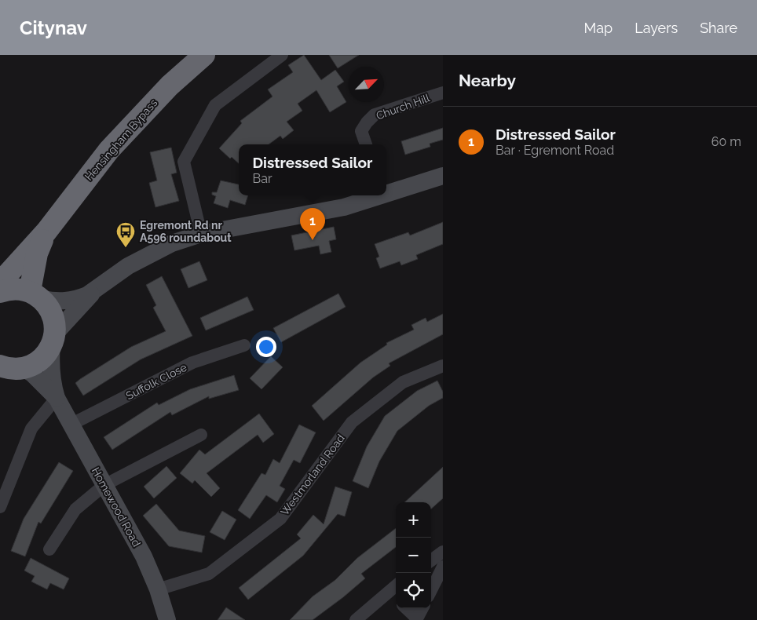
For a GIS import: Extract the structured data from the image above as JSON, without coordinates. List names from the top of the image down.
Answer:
{
  "streets": {
    "highway": ["Hensingham Bypass"],
    "main road": ["Homewood Road"],
    "street": ["Church Hill", "Suffolk Close", "Westmorland Road"]
  },
  "crossings": [
    ["Suffolk Close", "Homewood Road"],
    ["Westmorland Road", "Homewood Road"]
  ],
  "places": {
    "bus stop": ["Egremont Rd nr A596 roundabout"]
  },
  "north": "top right",
  "page": {
    "header": "Citynav",
    "nav": ["Map", "Layers", "Share"],
    "heading": "Nearby",
    "list": [
      {
        "mark": "1",
        "name": "Distressed Sailor",
        "note": "Bar · Egremont Road",
        "value": "60 m"
      }
    ],
    "popup": ["Distressed Sailor", "Bar"],
    "pins": "1",
    "map_buttons": ["+", "−"]
  }
}
